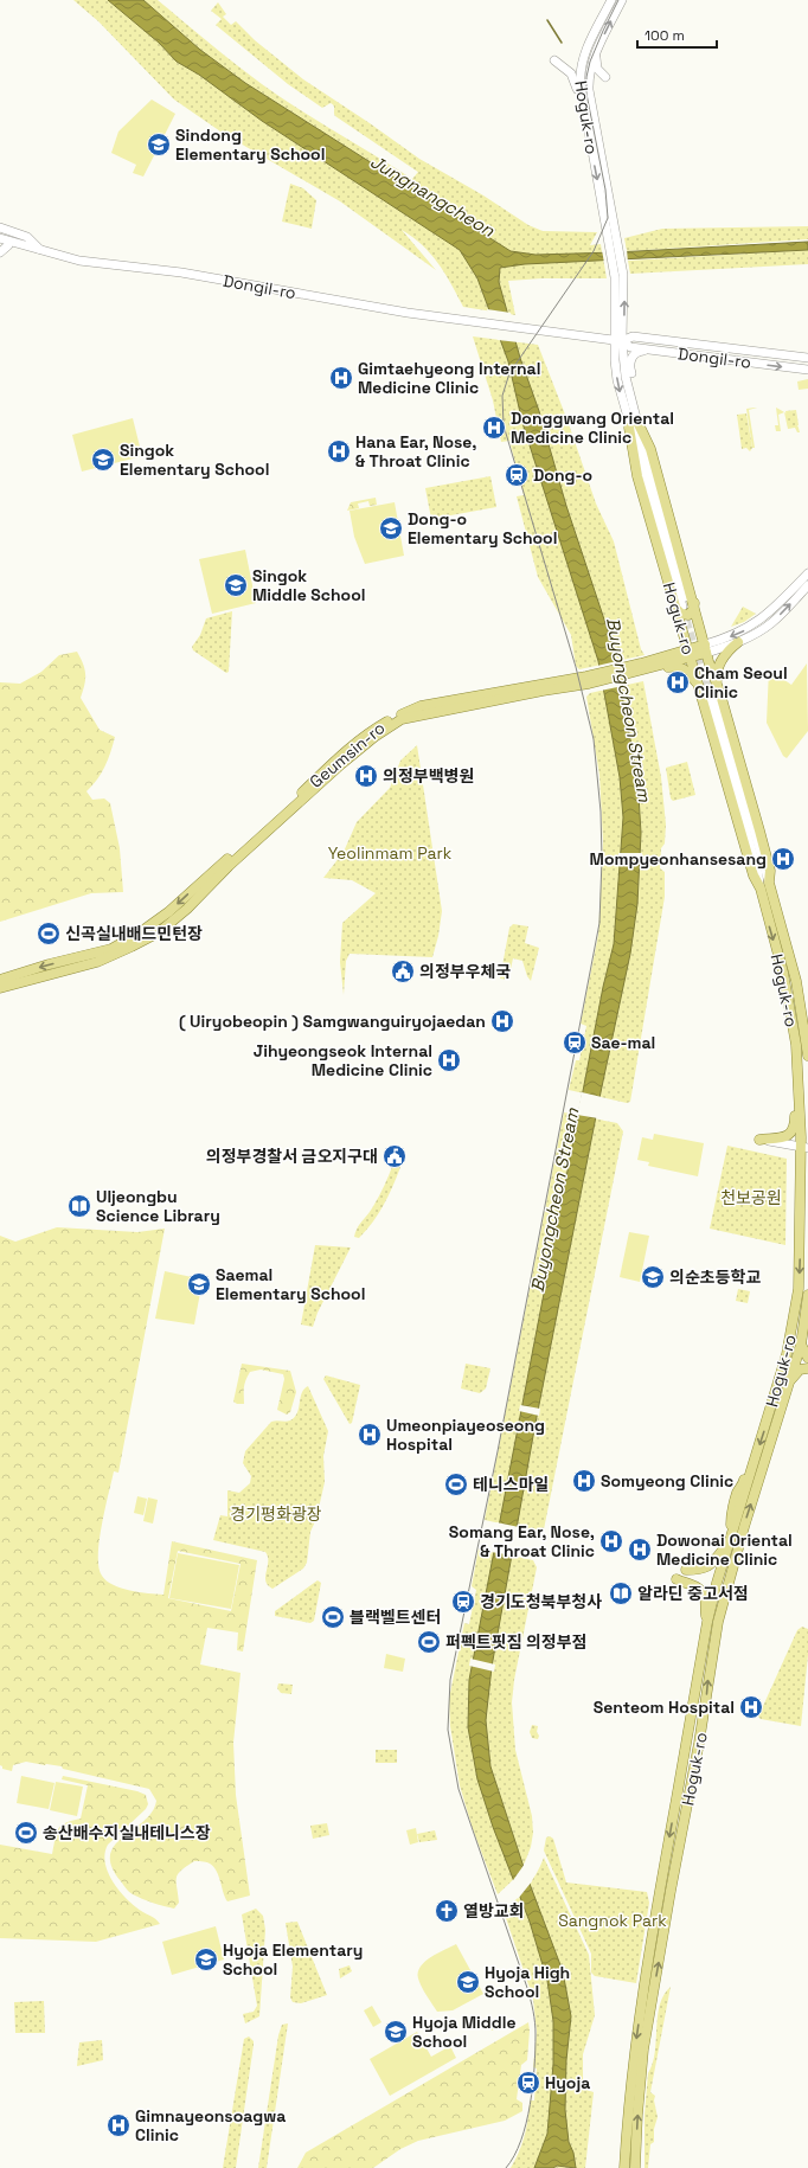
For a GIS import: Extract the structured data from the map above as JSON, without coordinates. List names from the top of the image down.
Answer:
{
  "streets": {
    "main road": ["Hoguk-ro", "Geumsin-ro"],
    "street": ["Dongil-ro"]
  },
  "crossings": [
    ["Hoguk-ro", "Dongil-ro"]
  ],
  "water": ["Jungnangcheon", "Buyongcheon Stream"],
  "parks": [
    "Yeolinmam Park",
    "천보공원",
    "경기평화광장",
    "Sangnok Park"
  ],
  "places": {
    "school or university": [
      "Sindong Elementary School",
      "Singok Elementary School",
      "Dong-o Elementary School",
      "Singok Middle School",
      "의순초등학교",
      "Saemal Elementary School",
      "Hyoja Elementary School",
      "Hyoja High School",
      "Hyoja Middle School"
    ],
    "hospital": [
      "Gimtaehyeong Internal Medicine Clinic",
      "Donggwang Oriental Medicine Clinic",
      "Hana Ear, Nose, & Throat Clinic",
      "Cham Seoul Clinic",
      "의정부백병원",
      "Mompyeonhansesang",
      "( Uiryobeopin ) Samgwanguiryojaedan",
      "Jihyeongseok Internal Medicine Clinic",
      "Umeonpiayeoseong Hospital",
      "Somyeong Clinic",
      "Somang Ear, Nose, & Throat Clinic",
      "Dowonai Oriental Medicine Clinic",
      "Senteom Hospital",
      "Gimnayeonsoagwa Clinic"
    ],
    "station": [
      "Dong-o",
      "Sae-mal",
      "경기도청북부청사",
      "Hyoja"
    ],
    "sports": [
      "신곡실내배드민턴장",
      "테니스마일",
      "블랙벨트센터",
      "퍼펙트핏짐 의정부점",
      "송산배수지실내테니스장"
    ],
    "public building": ["의정부우체국", "의정부경찰서 금오지구대"],
    "library": ["UIjeongbu Science Library", "알라딘 중고서점"],
    "church": ["열방교회"]
  },
  "scale_bar": "100 m"
}
